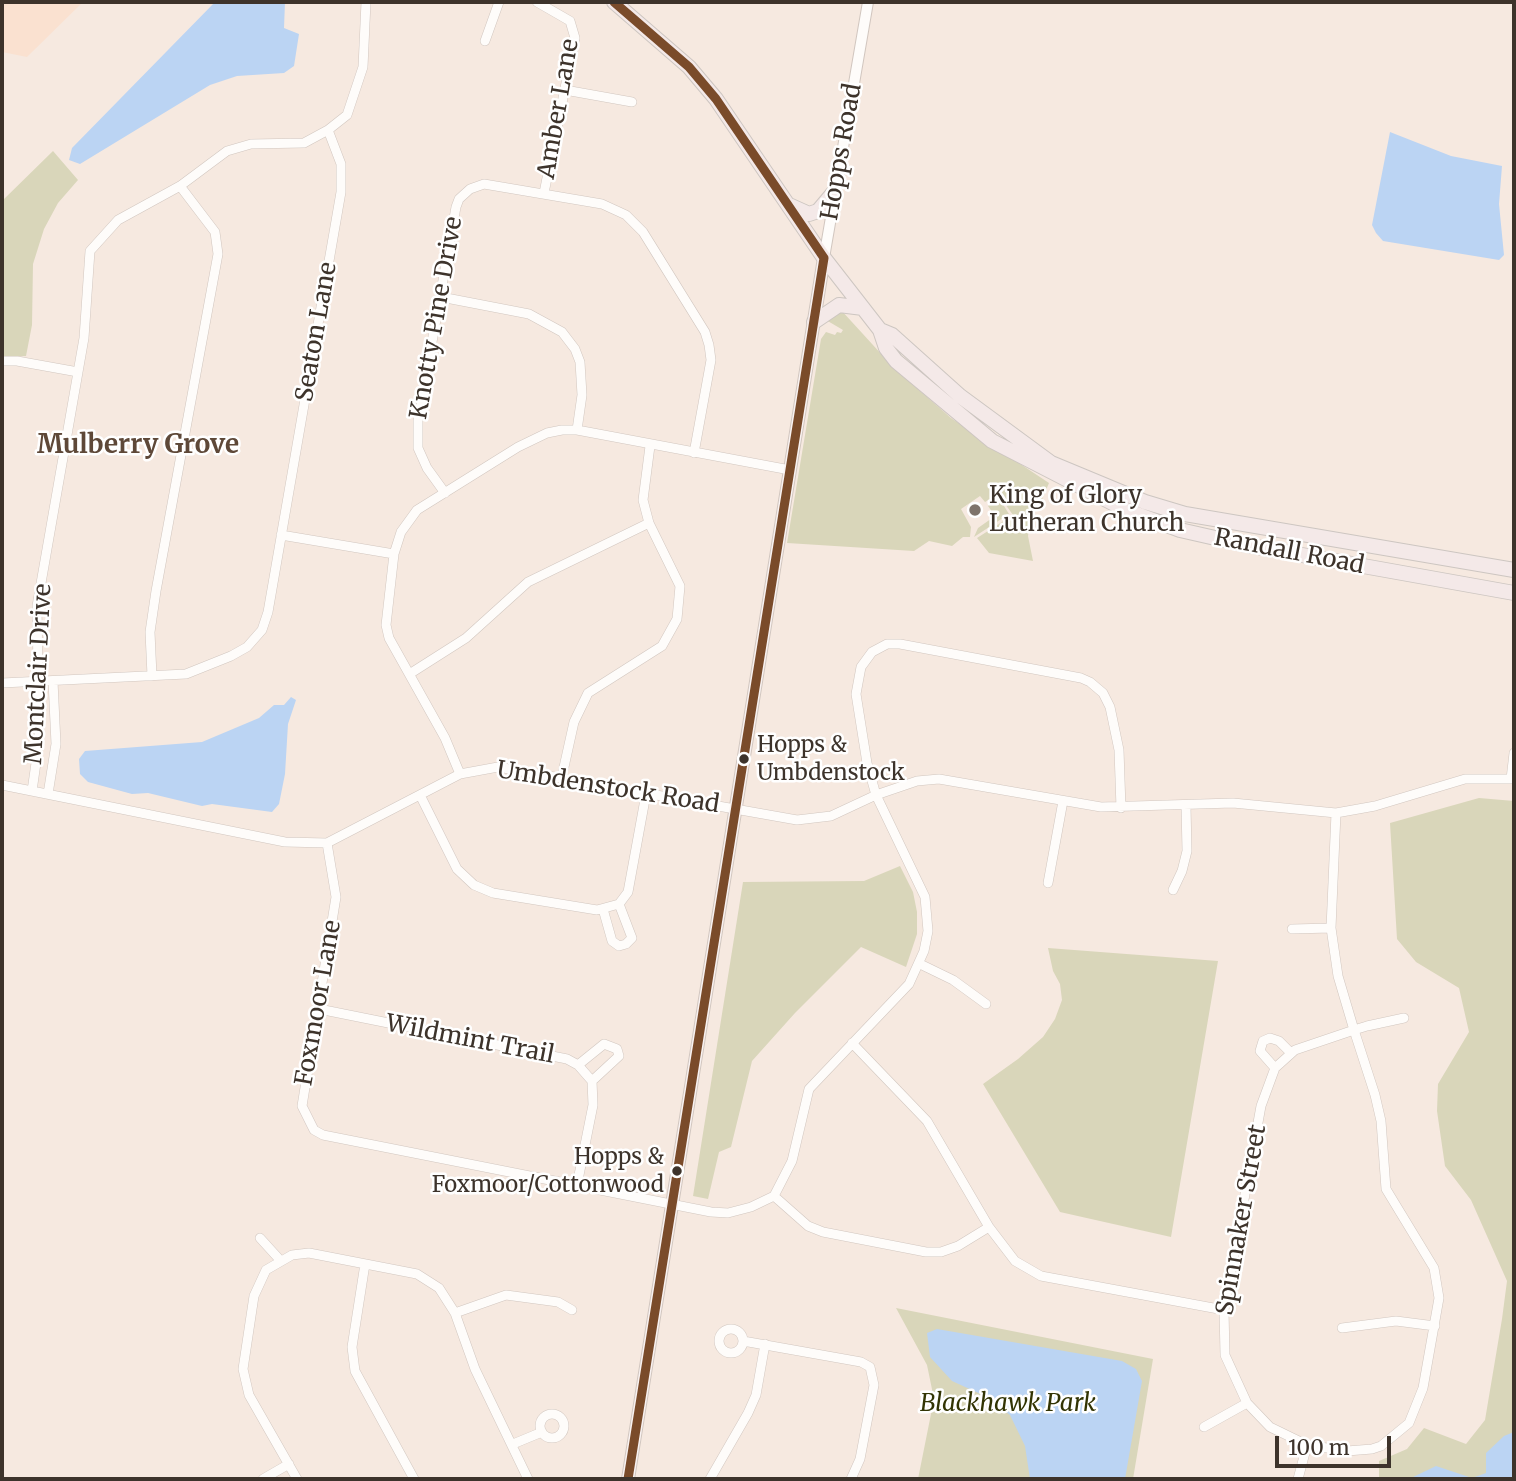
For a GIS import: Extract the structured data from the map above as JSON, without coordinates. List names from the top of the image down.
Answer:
{
  "streets": {
    "main road": ["Hopps Road", "Randall Road"],
    "street": [
      "Amber Lane",
      "Knotty Pine Drive",
      "Seaton Lane",
      "Montclair Drive",
      "Umbdenstock Road",
      "Foxmoor Lane",
      "Wildmint Trail",
      "Spinnaker Street"
    ]
  },
  "crossings": [
    ["Amber Lane", "Knotty Pine Drive"],
    ["Hopps Road", "Randall Road"],
    ["Hopps Road", "Umbdenstock Road"],
    ["Hopps Road", "Foxmoor Lane"],
    ["Seaton Lane", "Montclair Drive"],
    ["Umbdenstock Road", "Foxmoor Lane"],
    ["Umbdenstock Road", "Spinnaker Street"],
    ["Foxmoor Lane", "Wildmint Trail"]
  ],
  "districts": ["Mulberry Grove"],
  "parks": ["Blackhawk Park"],
  "places": ["King of Glory Lutheran Church", "Hopps & Umbdenstock", "Hopps & Foxmoor/Cottonwood"],
  "scale_bar": "100 m"
}
